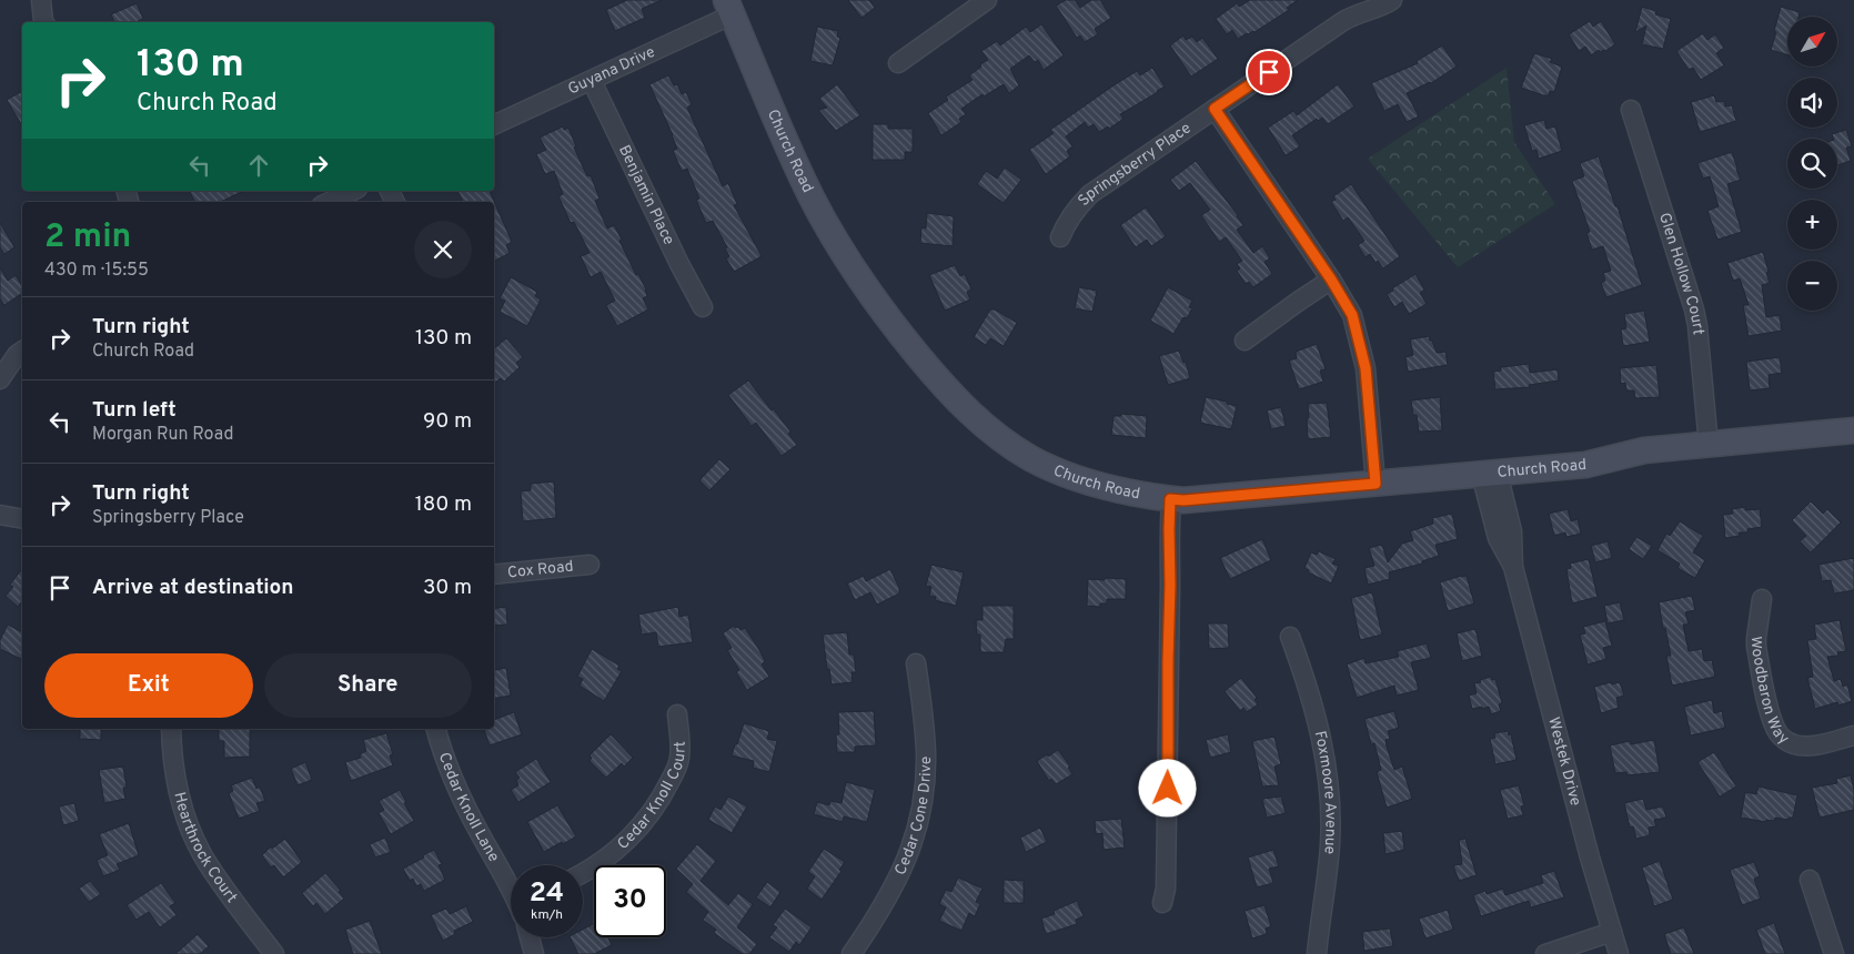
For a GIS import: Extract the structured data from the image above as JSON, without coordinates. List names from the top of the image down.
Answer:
{
  "streets": {
    "main road": ["Church Road"],
    "street": [
      "Guyana Drive",
      "Springsberry Place",
      "Benjamin Place",
      "Glen Hollow Court",
      "Cox Road",
      "Woodbaron Way",
      "Westek Drive",
      "Cedar Knoll Court",
      "Foxmoore Avenue",
      "Cedar Knoll Lane",
      "Cedar Cone Drive",
      "Hearthrock Court"
    ]
  },
  "crossings": [
    ["Guyana Drive", "Church Road"],
    ["Guyana Drive", "Benjamin Place"],
    ["Church Road", "Glen Hollow Court"],
    ["Church Road", "Westek Drive"]
  ],
  "north": "top right",
  "page": {
    "map_buttons": ["+", "−"],
    "turn": ["130 m", "Church Road"],
    "heading": ["2 min", "430 m · 15:55"],
    "list": [
      {
        "name": "Turn right",
        "note": "Church Road",
        "value": "130 m"
      },
      {
        "name": "Turn left",
        "note": "Morgan Run Road",
        "value": "90 m"
      },
      {
        "name": "Turn right",
        "note": "Springsberry Place",
        "value": "180 m"
      },
      {
        "name": "Arrive at destination",
        "value": "30 m"
      }
    ],
    "buttons": ["Exit", "Share"],
    "speed": "24 km/h",
    "limit": "30"
  }
}
